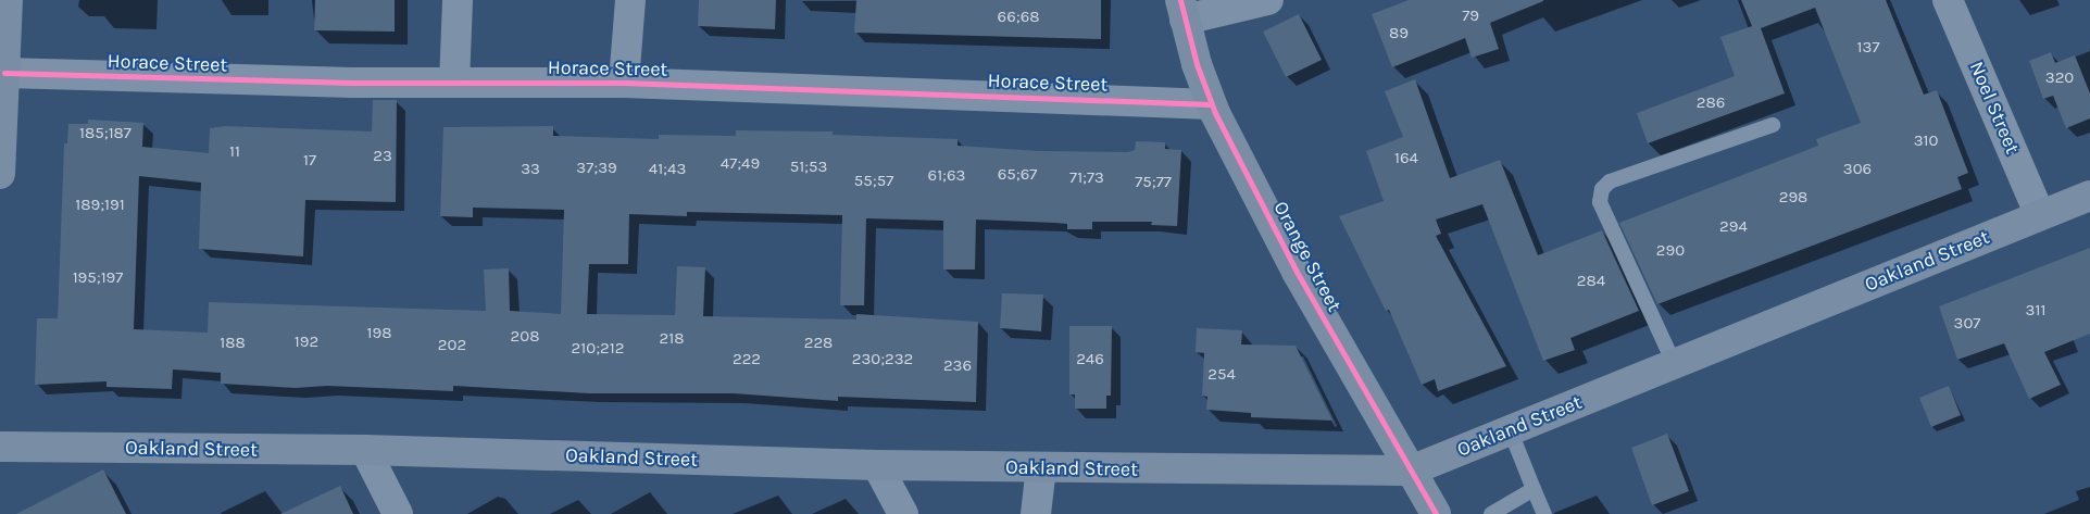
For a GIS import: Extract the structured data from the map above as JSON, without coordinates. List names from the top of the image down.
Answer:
{
  "streets": {
    "main road": ["Orange Street", "Oakland Street"],
    "street": ["Horace Street", "Noel Street"]
  },
  "crossings": [
    ["Horace Street", "Orange Street"],
    ["Noel Street", "Oakland Street"],
    ["Orange Street", "Oakland Street"]
  ],
  "house_numbers": [
    "79",
    "66;68",
    "89",
    "137",
    "320",
    "286",
    "185;187",
    "310",
    "11",
    "23",
    "164",
    "17",
    "47;49",
    "51;53",
    "37;39",
    "33",
    "41;43",
    "306",
    "65;67",
    "61;63",
    "71;73",
    "55;57",
    "75;77",
    "298",
    "189;191",
    "294",
    "290",
    "195;197",
    "284",
    "311",
    "307",
    "198",
    "208",
    "218",
    "192",
    "188",
    "228",
    "202",
    "210;212",
    "222",
    "230;232",
    "246",
    "236",
    "254"
  ]
}
